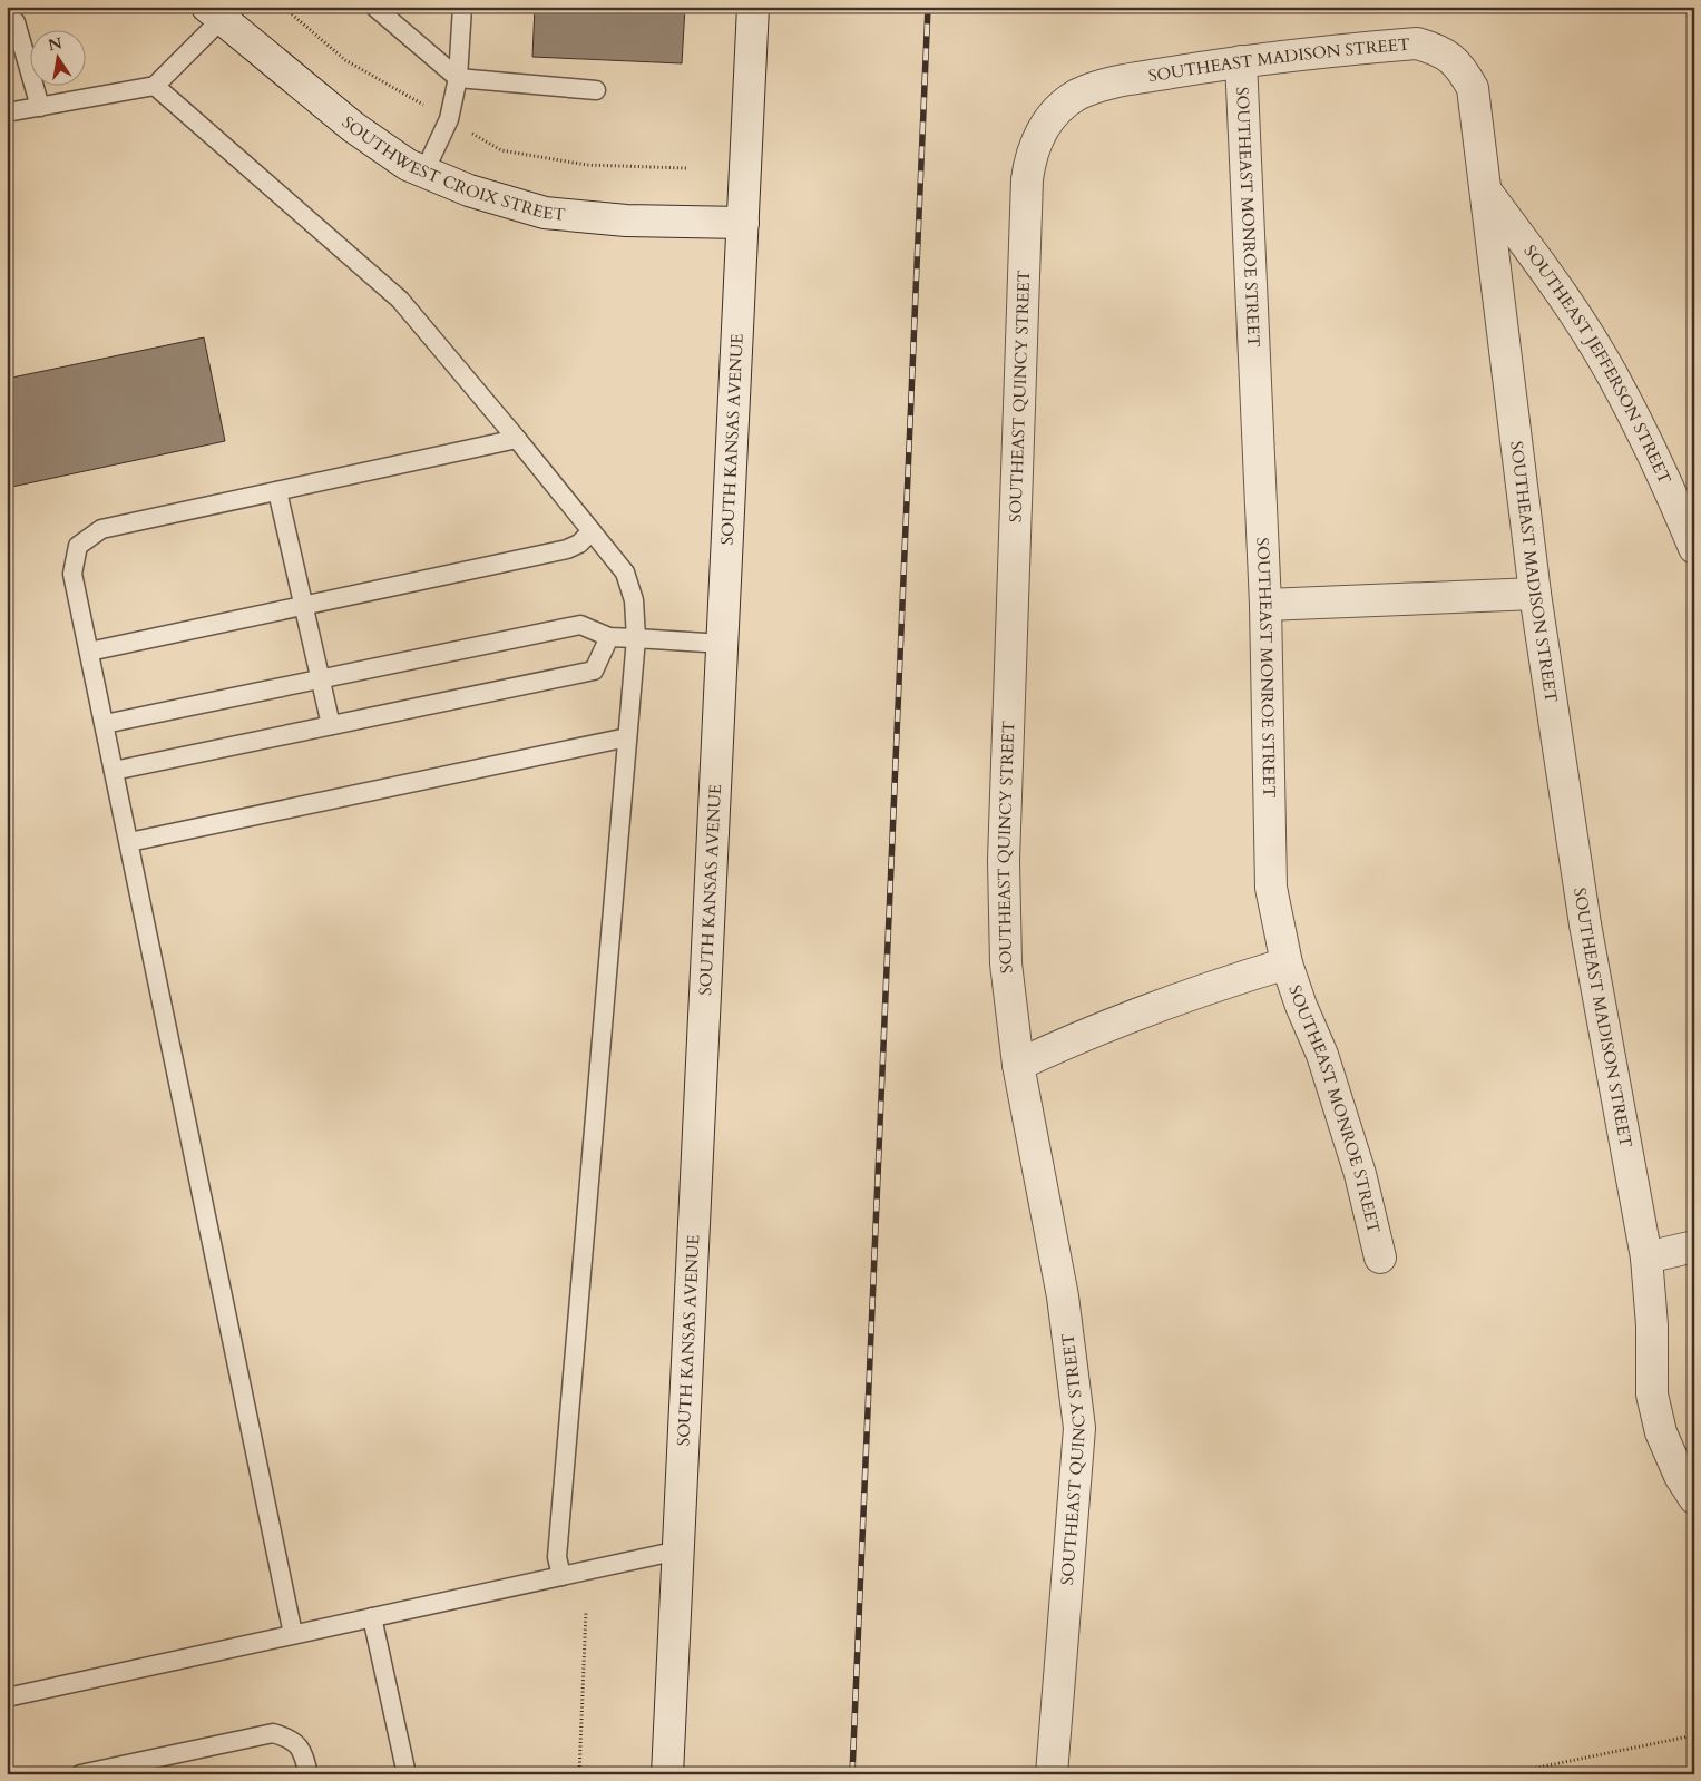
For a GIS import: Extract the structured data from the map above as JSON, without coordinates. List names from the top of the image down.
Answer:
{
  "streets": {
    "street": [
      "SOUTHEAST MADISON STREET",
      "SOUTHWEST CROIX STREET",
      "SOUTHEAST MONROE STREET",
      "SOUTHEAST JEFFERSON STREET",
      "SOUTHEAST QUINCY STREET",
      "SOUTH KANSAS AVENUE"
    ]
  },
  "crossings": [
    ["SOUTHEAST MADISON STREET", "SOUTHEAST MONROE STREET"],
    ["SOUTHEAST MADISON STREET", "SOUTHEAST JEFFERSON STREET"],
    ["SOUTHEAST MADISON STREET", "SOUTHEAST QUINCY STREET"],
    ["SOUTHWEST CROIX STREET", "SOUTH KANSAS AVENUE"]
  ],
  "north": "top"
}
